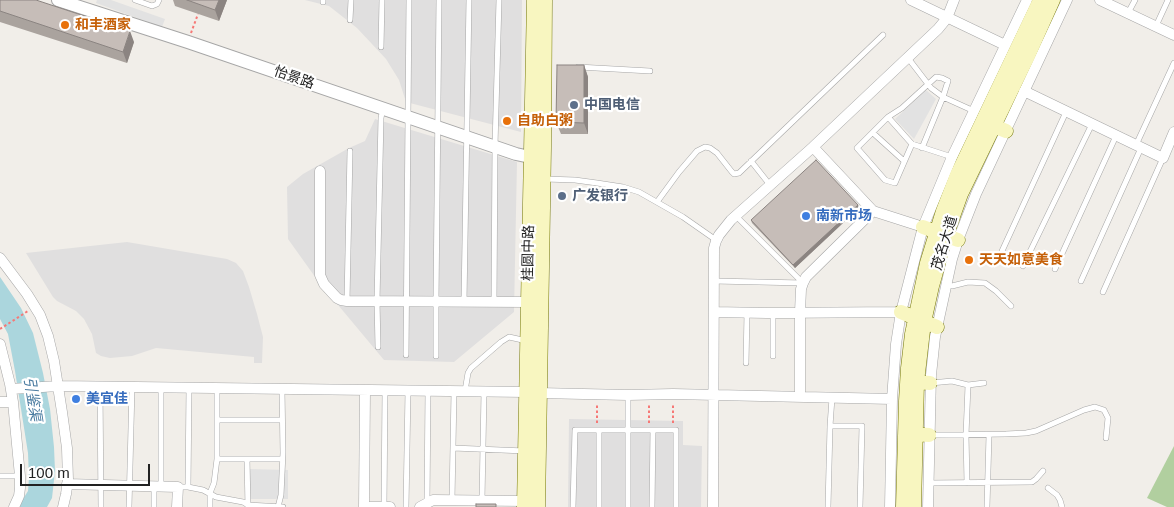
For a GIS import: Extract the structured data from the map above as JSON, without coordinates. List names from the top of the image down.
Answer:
{
  "streets": {
    "main road": ["茂名大道", "桂圆中路"],
    "street": ["怡景路"]
  },
  "crossings": [
    ["怡景路", "桂圆中路"]
  ],
  "water": ["引鉴渠"],
  "places": [
    "和丰酒家",
    "中国电信",
    "自助白粥",
    "广发银行",
    "南新市场",
    "天天如意美食",
    "美宜佳"
  ],
  "scale_bar": "100 m"
}
